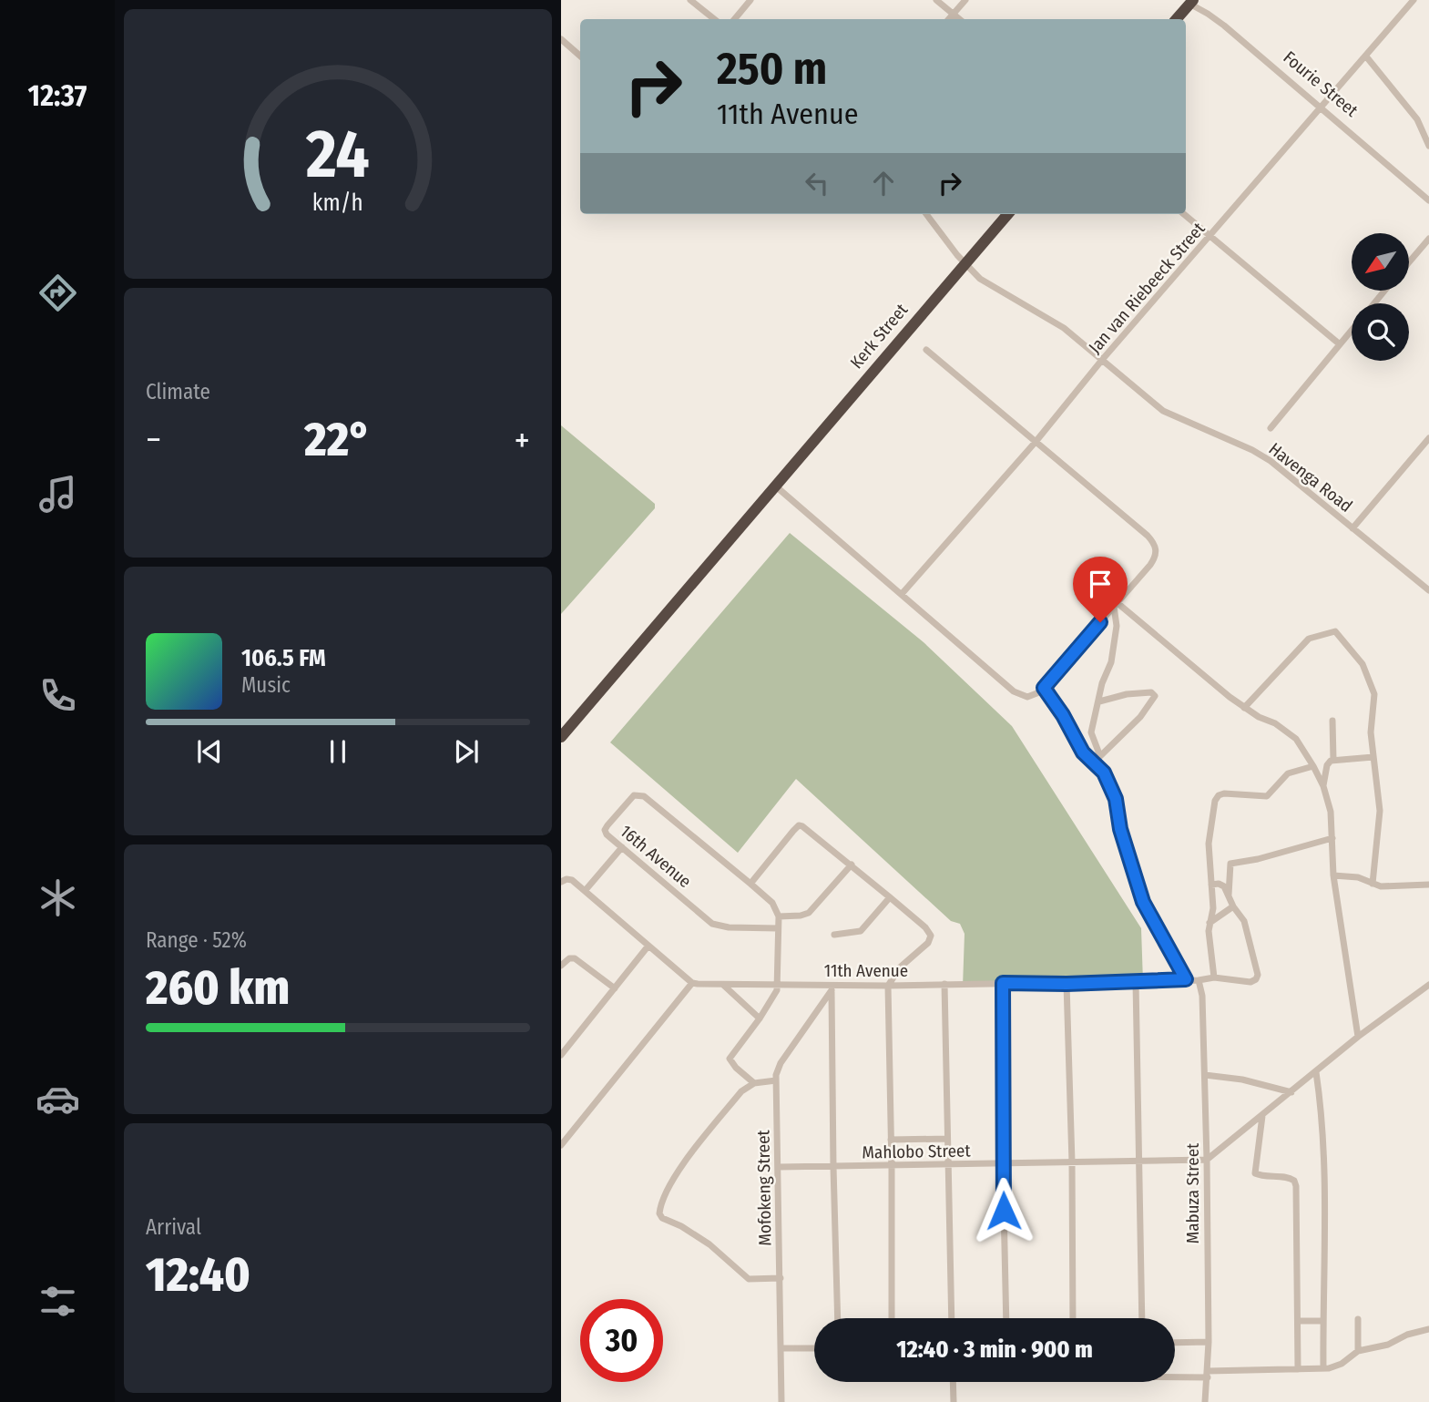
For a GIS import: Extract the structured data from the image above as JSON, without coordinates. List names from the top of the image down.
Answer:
{
  "streets": {
    "highway": ["Kerk Street"],
    "street": [
      "Fourie Street",
      "Jan van Riebeeck Street",
      "Havenga Road",
      "16th Avenue",
      "11th Avenue",
      "Mahlobo Street",
      "Mofokeng Street",
      "Mabuza Street"
    ]
  },
  "crossings": [
    ["Fourie Street", "Jan van Riebeeck Street"],
    ["Jan van Riebeeck Street", "Havenga Road"],
    ["Kerk Street", "Havenga Road"],
    ["11th Avenue", "Mofokeng Street"],
    ["11th Avenue", "Mabuza Street"],
    ["Mahlobo Street", "Mofokeng Street"],
    ["Mahlobo Street", "Mabuza Street"]
  ],
  "north": "bottom left",
  "page": {
    "tabs": "12:37",
    "turn": ["250 m", "11th Avenue"],
    "tile": [
      "Climate",
      ["Range · 52%", "260 km"],
      ["Arrival", "12:40"]
    ],
    "heat": ["−", "22°", "+"],
    "song": ["106.5 FM", "Music"],
    "limit": "30",
    "trip": "12:40 · 3 min · 900 m",
    "gauge": ["24", "km/h"]
  }
}
